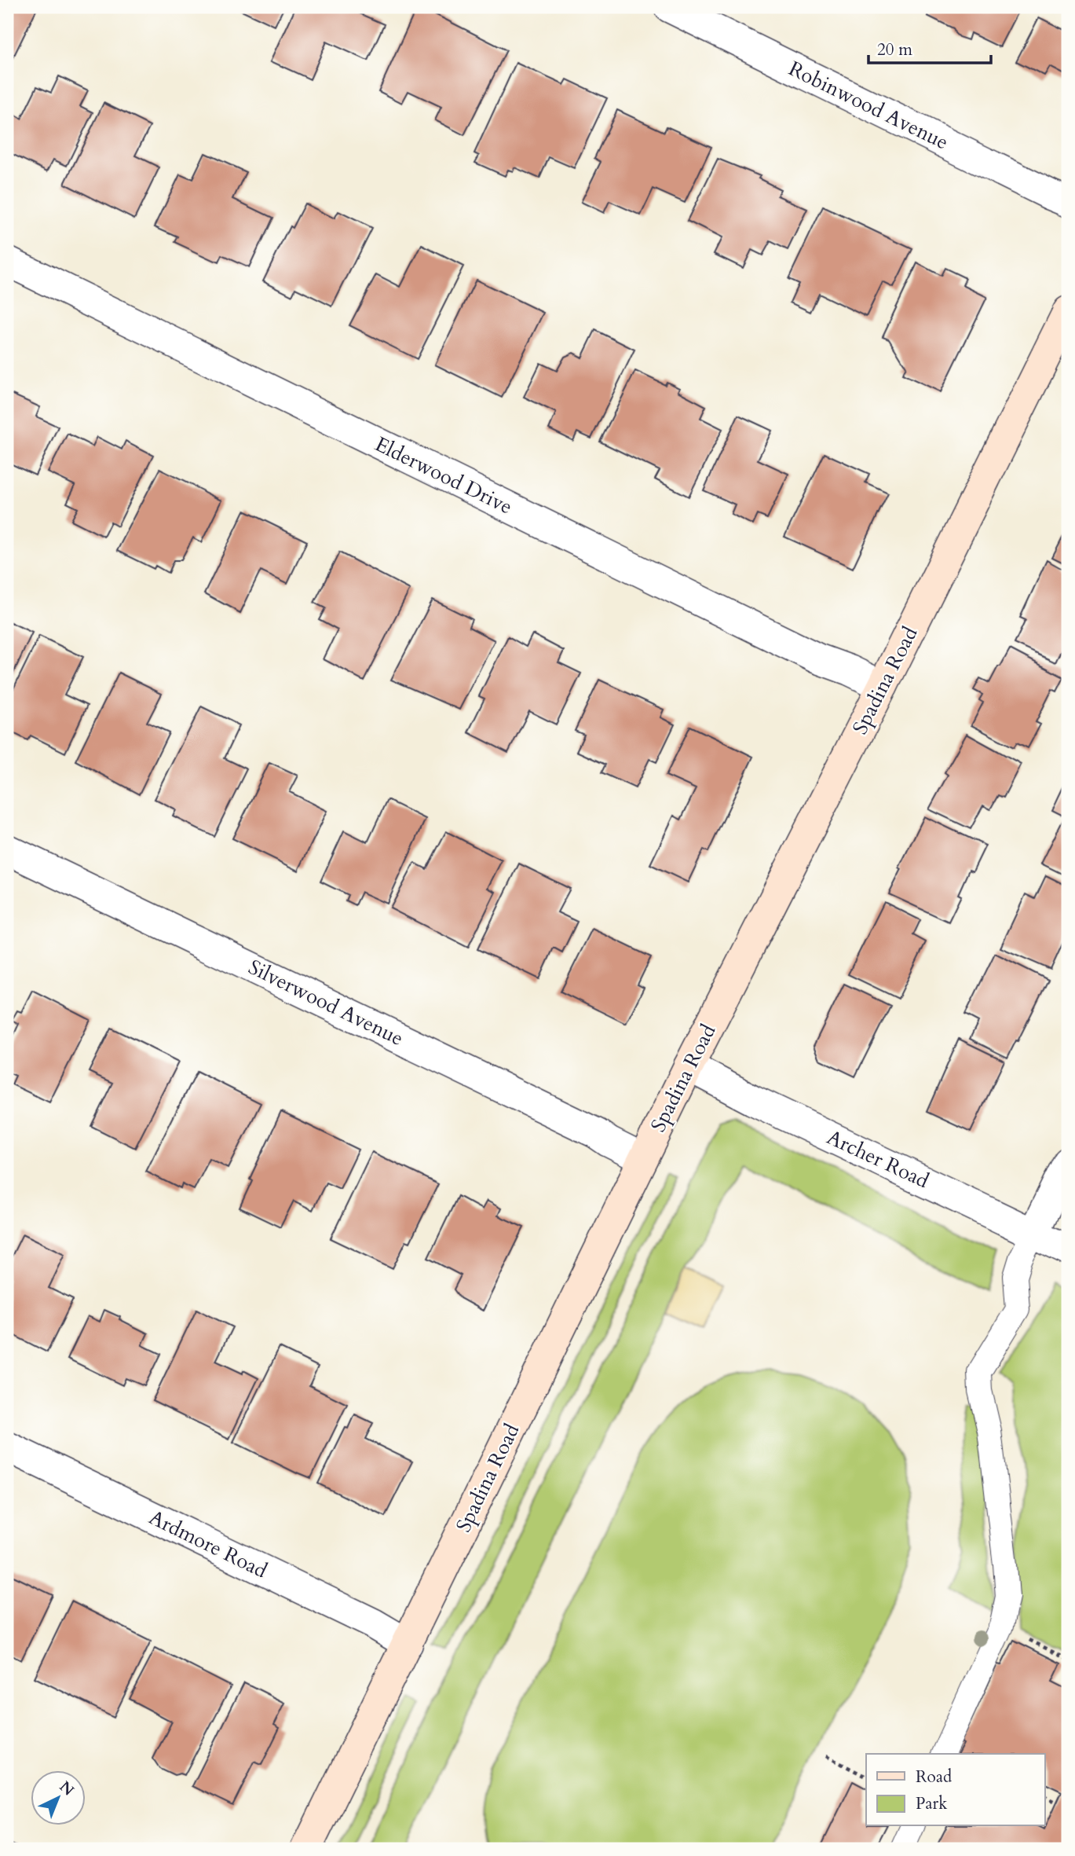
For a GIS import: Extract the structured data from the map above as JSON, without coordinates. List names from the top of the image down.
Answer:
{
  "streets": {
    "street": [
      "Robinwood Avenue",
      "Elderwood Drive",
      "Spadina Road",
      "Silverwood Avenue",
      "Archer Road",
      "Ardmore Road"
    ]
  },
  "crossings": [
    ["Elderwood Drive", "Spadina Road"],
    ["Spadina Road", "Silverwood Avenue"],
    ["Spadina Road", "Archer Road"],
    ["Spadina Road", "Ardmore Road"]
  ],
  "legend": ["Road", "Park"],
  "scale_bar": "20 m",
  "north": "top right"
}
